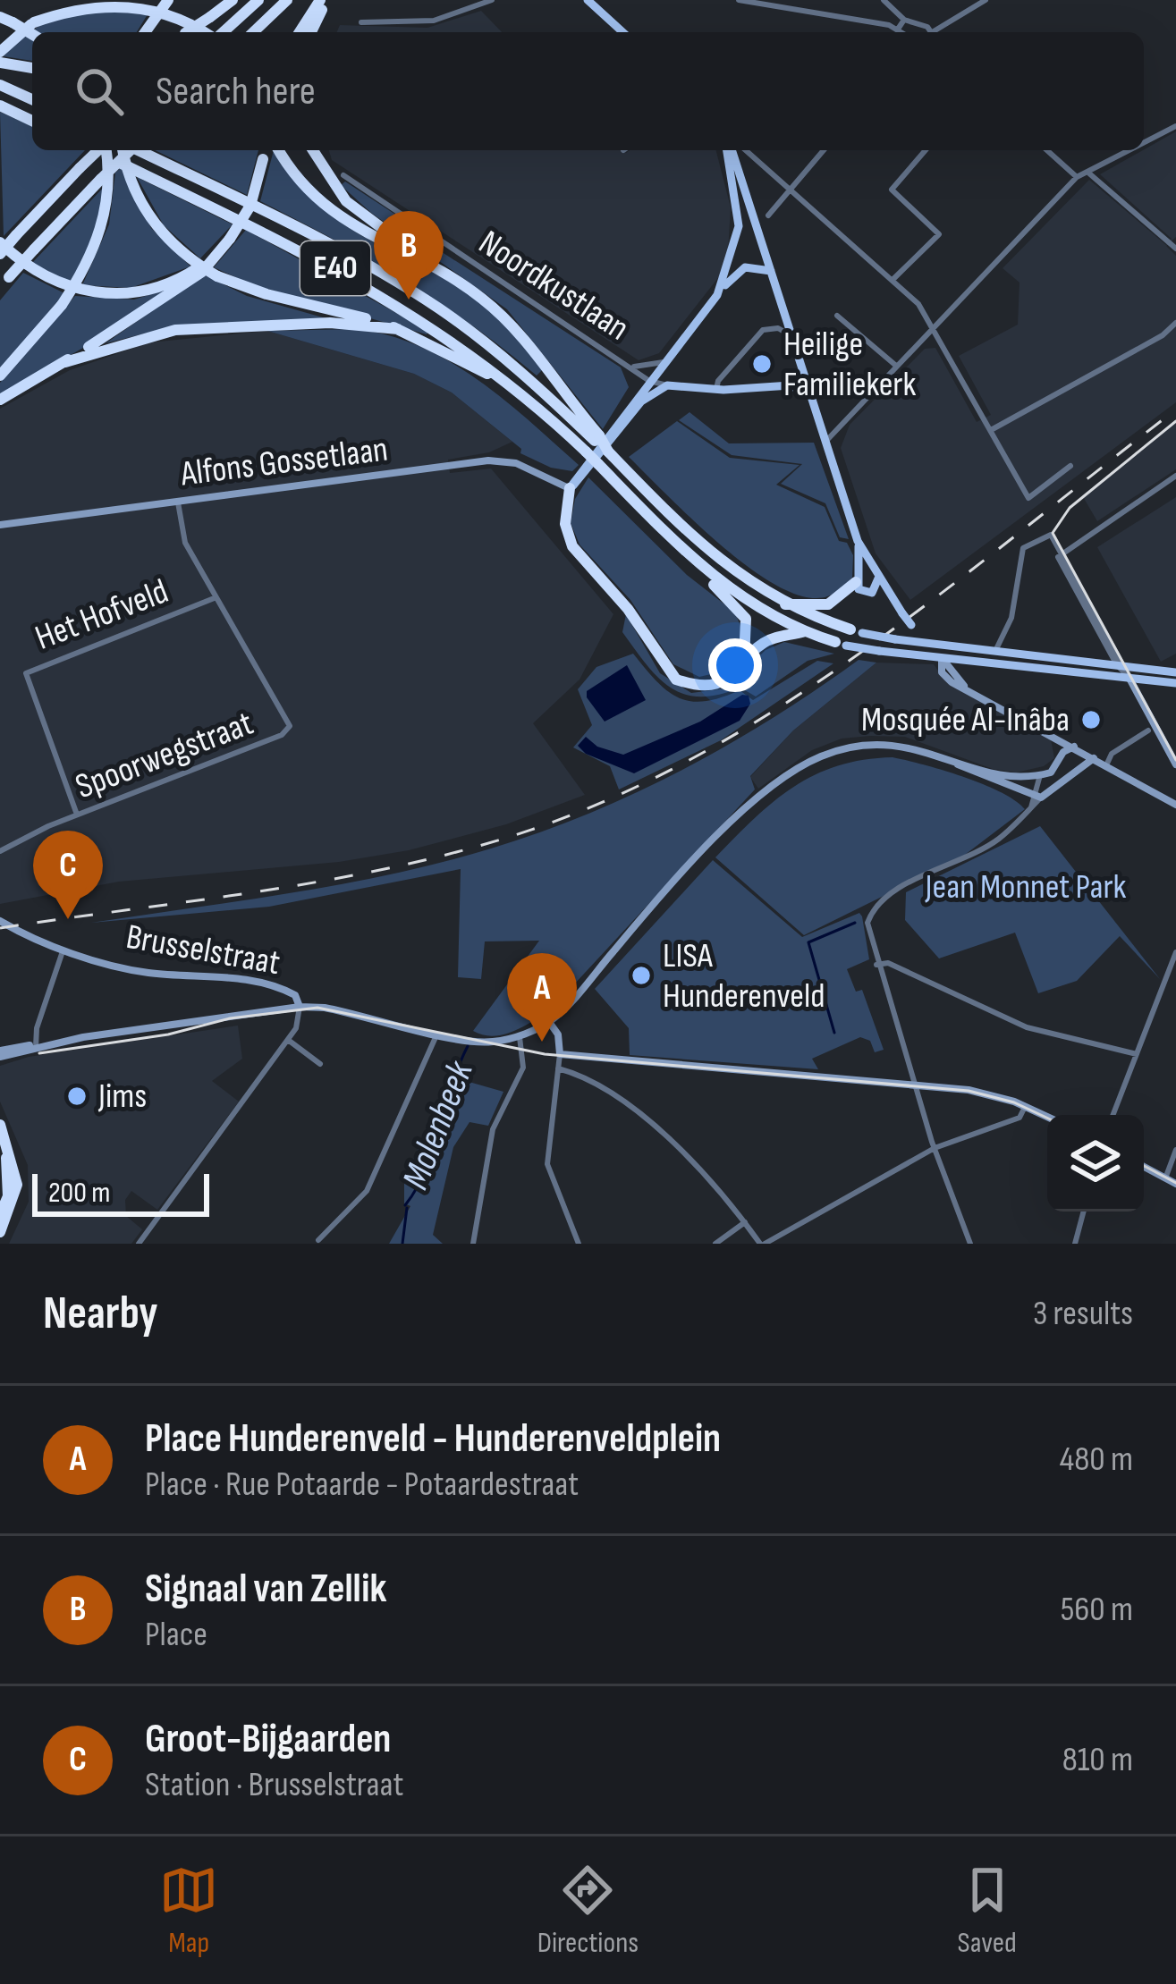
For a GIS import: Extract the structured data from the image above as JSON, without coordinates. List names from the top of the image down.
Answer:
{
  "streets": {
    "highway": ["E40"],
    "street": [
      "Noordkustlaan",
      "Alfons Gossetlaan",
      "Het Hofveld",
      "Spoorwegstraat",
      "Brusselstraat"
    ]
  },
  "crossings": [
    ["Alfons Gossetlaan", "Spoorwegstraat"],
    ["Het Hofveld", "Spoorwegstraat"]
  ],
  "water": ["Molenbeek"],
  "parks": ["Jean Monnet Park"],
  "places": [
    "Heilige Familiekerk",
    "Mosquée Al-Inâba",
    "LISA Hunderenveld",
    "Jims"
  ],
  "scale_bar": "200 m",
  "page": {
    "search": "Search here",
    "pins": ["B", "C", "A"],
    "scale": "200 m",
    "heading": ["Nearby", "3 results"],
    "list": [
      {
        "mark": "A",
        "name": "Place Hunderenveld - Hunderenveldplein",
        "note": "Place · Rue Potaarde - Potaardestraat",
        "value": "480 m"
      },
      {
        "mark": "B",
        "name": "Signaal van Zellik",
        "note": "Place",
        "value": "560 m"
      },
      {
        "mark": "C",
        "name": "Groot-Bijgaarden",
        "note": "Station · Brusselstraat",
        "value": "810 m"
      }
    ],
    "nav": ["Map", "Directions", "Saved"]
  }
}
